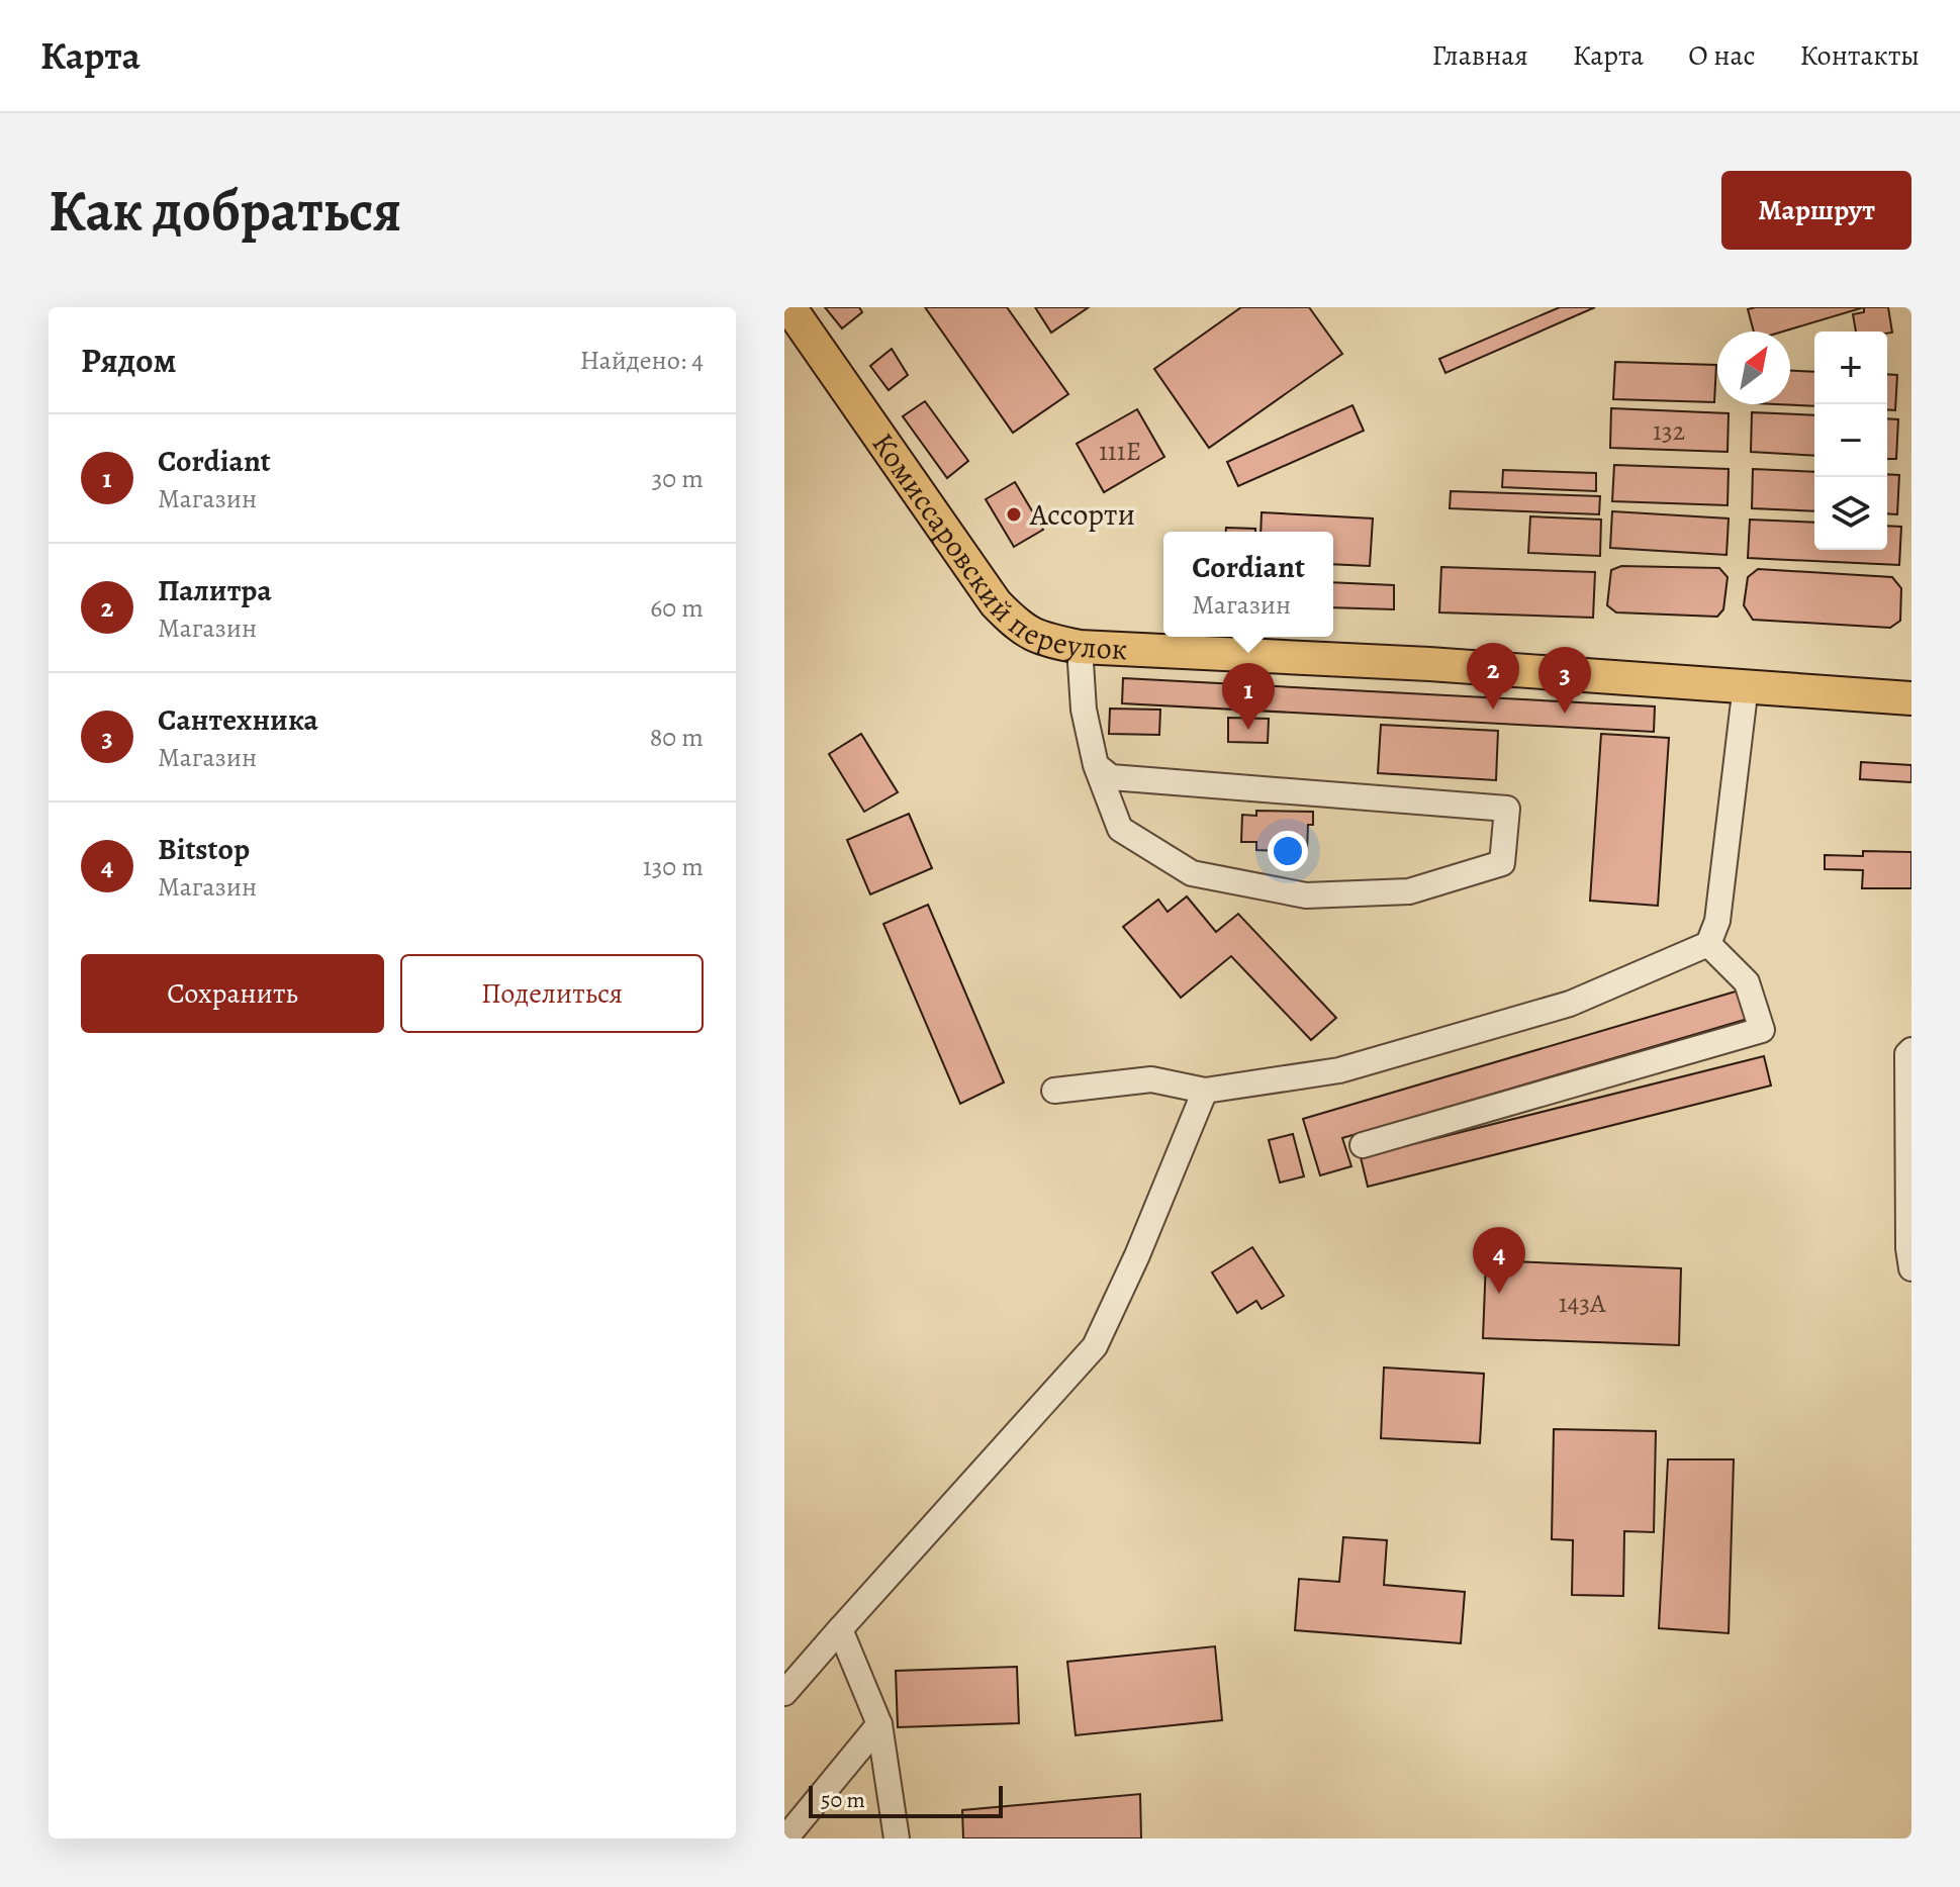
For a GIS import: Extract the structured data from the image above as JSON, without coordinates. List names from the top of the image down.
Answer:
{
  "streets": {
    "main road": ["Комиссаровский переулок"]
  },
  "places": ["Ассорти"],
  "house_numbers": ["132", "111Е", "143А"],
  "scale_bar": "50 m",
  "north": "top right",
  "page": {
    "header": "Карта",
    "nav": [
      "Главная",
      "Карта",
      "О нас",
      "Контакты"
    ],
    "buttons": [
      "Маршрут",
      ["Сохранить", "Поделиться"]
    ],
    "title": "Как добраться",
    "heading": ["Рядом", "Найдено: 4"],
    "map_buttons": ["+", "−"],
    "list": [
      {
        "mark": "1",
        "name": "Cordiant",
        "note": "Магазин",
        "value": "30 m"
      },
      {
        "mark": "2",
        "name": "Палитра",
        "note": "Магазин",
        "value": "60 m"
      },
      {
        "mark": "3",
        "name": "Сантехника",
        "note": "Магазин",
        "value": "80 m"
      },
      {
        "mark": "4",
        "name": "Bitstop",
        "note": "Магазин",
        "value": "130 m"
      }
    ],
    "popup": ["Cordiant", "Магазин"],
    "pins": [
      "2",
      "3",
      "1",
      "4"
    ],
    "scale": "50 m"
  }
}
